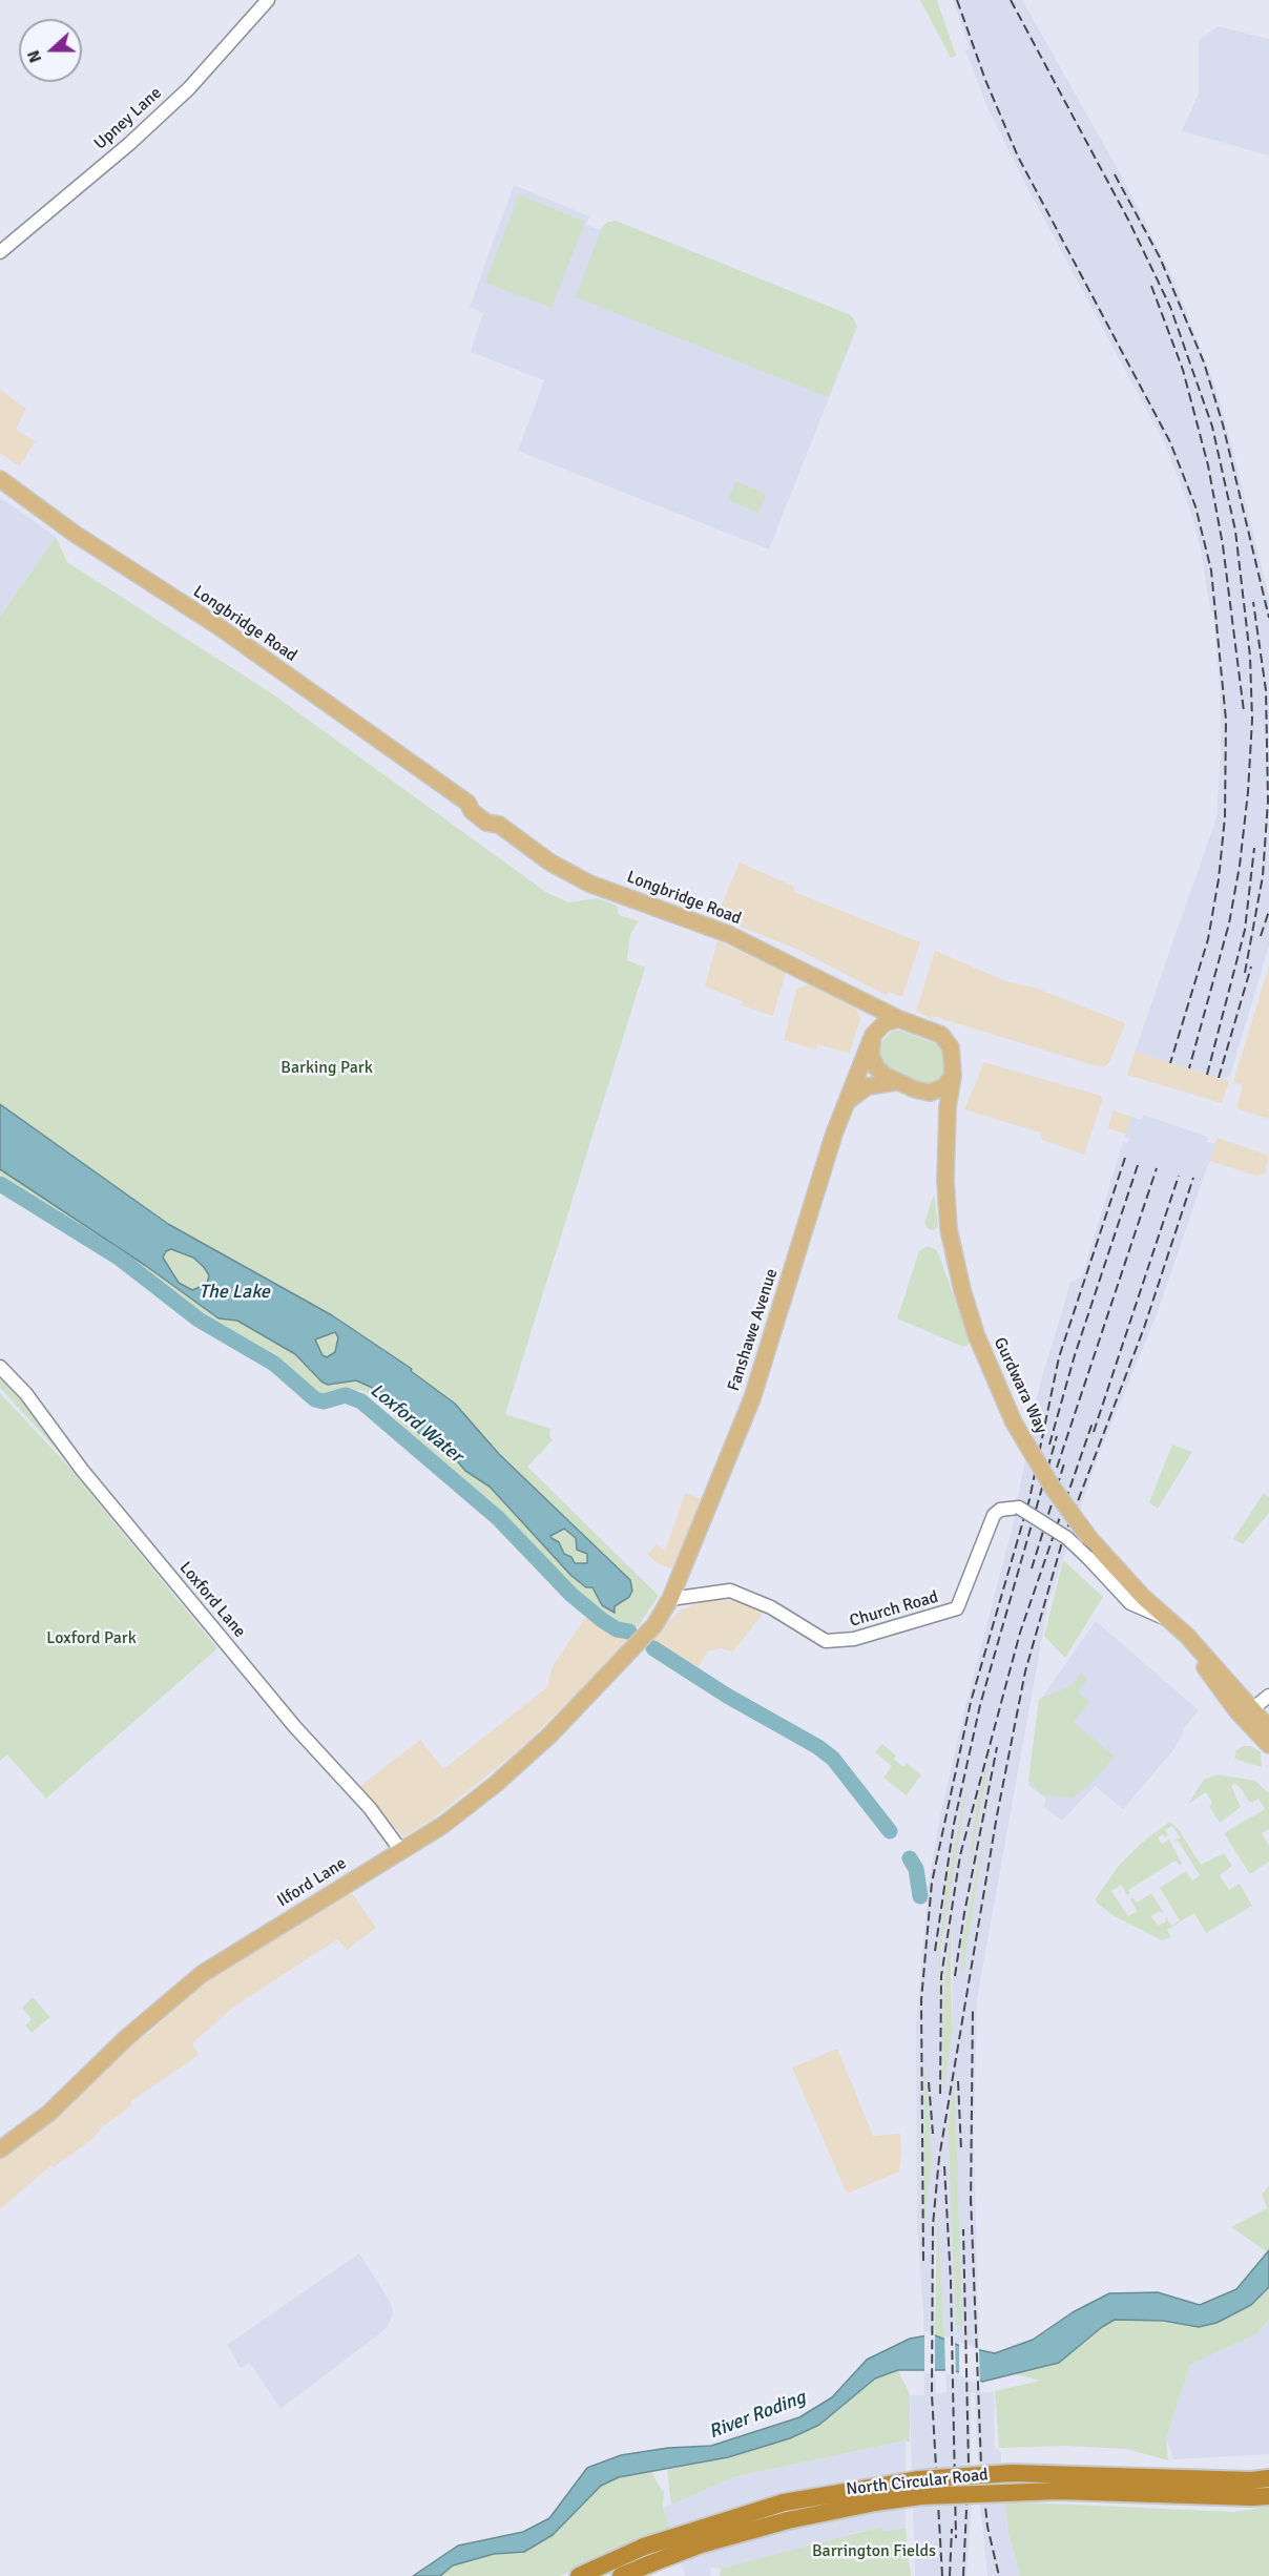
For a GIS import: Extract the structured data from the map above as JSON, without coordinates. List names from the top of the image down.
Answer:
{
  "streets": {
    "highway": ["North Circular Road"],
    "main road": [
      "Longbridge Road",
      "Fanshawe Avenue",
      "Gurdwara Way",
      "Ilford Lane"
    ],
    "street": ["Upney Lane", "Loxford Lane", "Church Road"]
  },
  "crossings": [
    ["Longbridge Road", "Fanshawe Avenue"],
    ["Longbridge Road", "Gurdwara Way"],
    ["Fanshawe Avenue", "Gurdwara Way"],
    ["Fanshawe Avenue", "Church Road"],
    ["Fanshawe Avenue", "Ilford Lane"],
    ["Gurdwara Way", "Church Road"],
    ["Loxford Lane", "Ilford Lane"],
    ["Church Road", "Ilford Lane"]
  ],
  "water": ["The Lake", "Loxford Water", "River Roding"],
  "parks": ["Barking Park", "Loxford Park", "Barrington Fields"],
  "north": "left"
}
